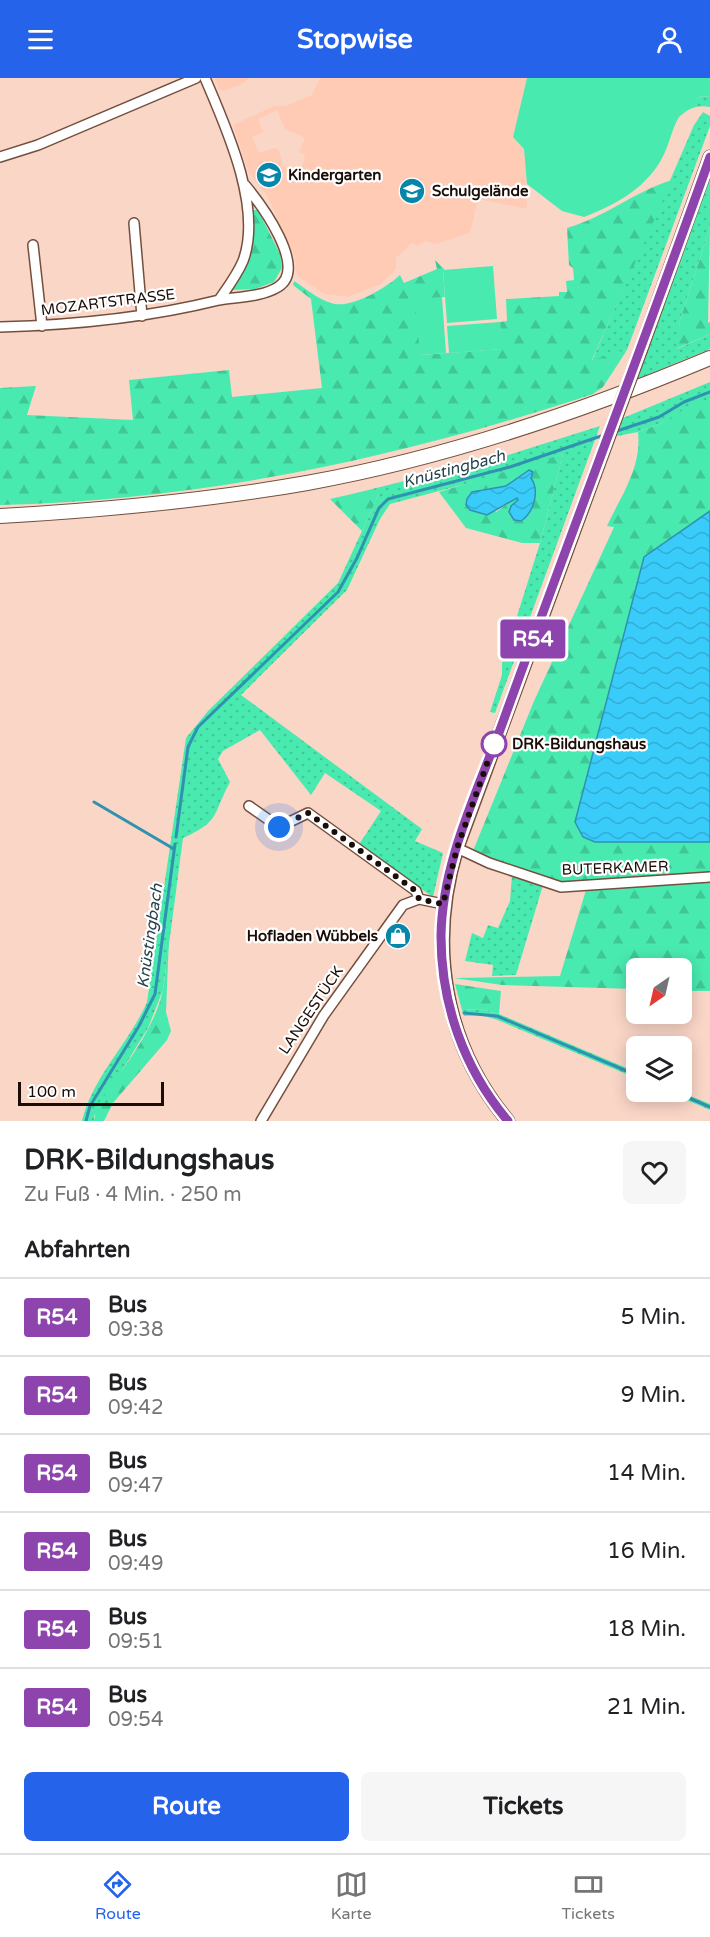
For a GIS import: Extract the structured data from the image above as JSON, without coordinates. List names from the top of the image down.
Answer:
{
  "streets": {
    "street": ["MOZARTSTRASSE", "BUTERKAMER", "LANGESTÜCK"]
  },
  "water": ["Knüstingbach"],
  "places": {
    "school or university": ["Kindergarten", "Schulgelände"],
    "other": ["DRK-Bildungshaus"],
    "shop": ["Hofladen Wübbels"]
  },
  "lines": ["bus line R54"],
  "scale_bar": "100 m",
  "north": "bottom left",
  "page": {
    "header": "Stopwise",
    "on_map": "R54",
    "scale": "100 m",
    "heading": [
      ["DRK-Bildungshaus", "Zu Fuß · 4 Min. · 250 m"],
      "Abfahrten"
    ],
    "list": [
      {
        "mark": "R54",
        "name": "Bus",
        "note": "09:38",
        "value": "5 Min."
      },
      {
        "mark": "R54",
        "name": "Bus",
        "note": "09:42",
        "value": "9 Min."
      },
      {
        "mark": "R54",
        "name": "Bus",
        "note": "09:47",
        "value": "14 Min."
      },
      {
        "mark": "R54",
        "name": "Bus",
        "note": "09:49",
        "value": "16 Min."
      },
      {
        "mark": "R54",
        "name": "Bus",
        "note": "09:51",
        "value": "18 Min."
      },
      {
        "mark": "R54",
        "name": "Bus",
        "note": "09:54",
        "value": "21 Min."
      }
    ],
    "buttons": ["Route", "Tickets"],
    "tabs": ["Route", "Karte", "Tickets"]
  }
}
